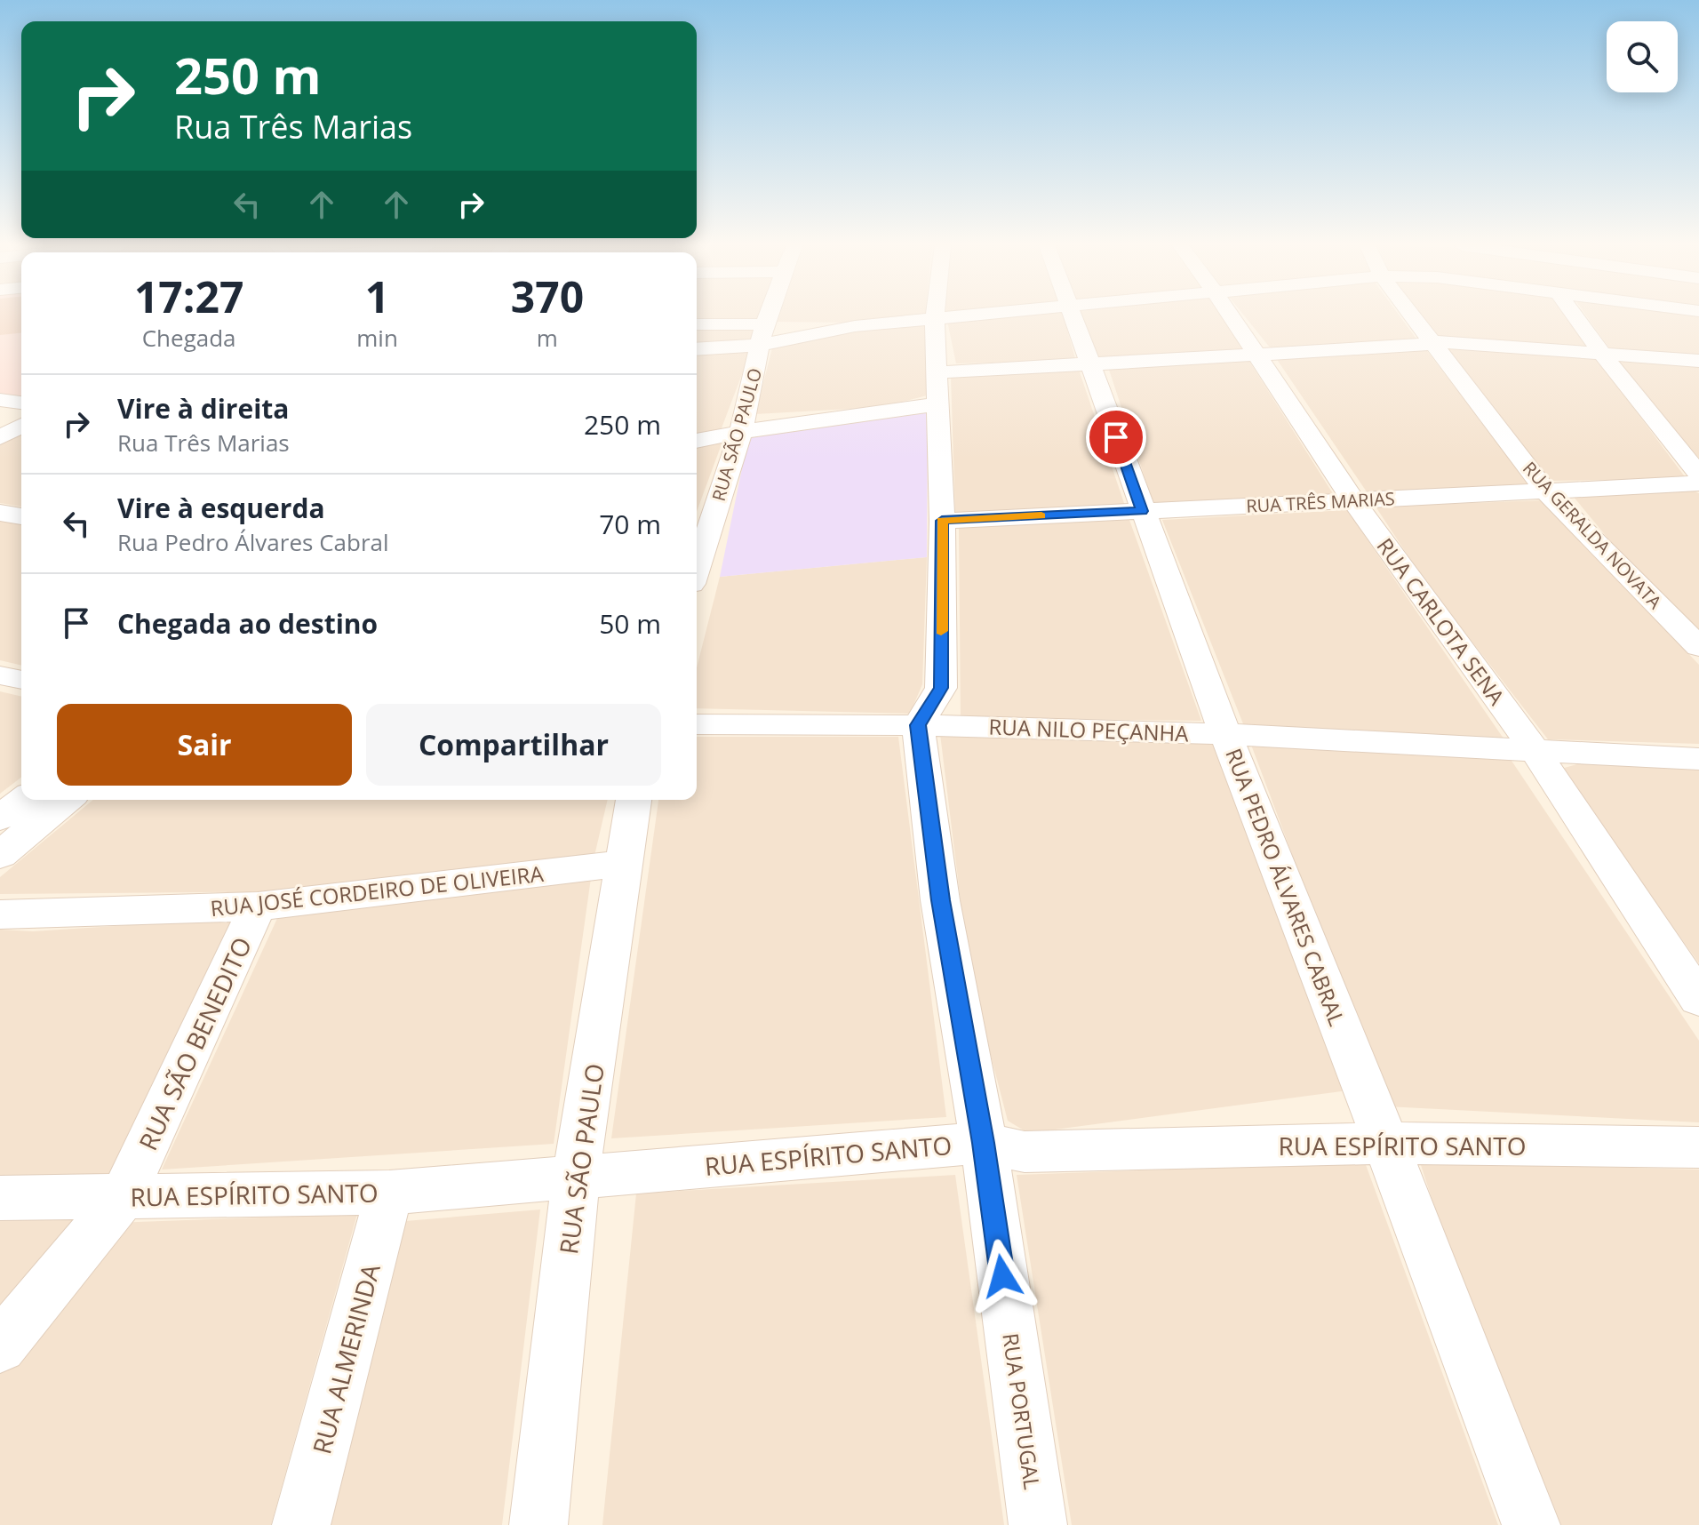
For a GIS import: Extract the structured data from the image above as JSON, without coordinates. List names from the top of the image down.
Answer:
{
  "streets": {
    "street": [
      "RUA SÃO PAULO",
      "RUA TRÊS MARIAS",
      "RUA GERALDA NOVATA",
      "RUA CARLOTA SENA",
      "RUA NILO PEÇANHA",
      "RUA PEDRO ÁLVARES CABRAL",
      "RUA JOSÉ CORDEIRO DE OLIVEIRA",
      "RUA SÃO BENEDITO",
      "RUA ESPÍRITO SANTO",
      "RUA ALMERINDA",
      "RUA PORTUGAL"
    ]
  },
  "crossings": [
    ["RUA SÃO PAULO", "RUA JOSÉ CORDEIRO DE OLIVEIRA"],
    ["RUA SÃO PAULO", "RUA ESPÍRITO SANTO"],
    ["RUA TRÊS MARIAS", "RUA GERALDA NOVATA"],
    ["RUA TRÊS MARIAS", "RUA CARLOTA SENA"],
    ["RUA TRÊS MARIAS", "RUA PEDRO ÁLVARES CABRAL"],
    ["RUA CARLOTA SENA", "RUA NILO PEÇANHA"],
    ["RUA NILO PEÇANHA", "RUA PEDRO ÁLVARES CABRAL"],
    ["RUA NILO PEÇANHA", "RUA PORTUGAL"],
    ["RUA PEDRO ÁLVARES CABRAL", "RUA ESPÍRITO SANTO"],
    ["RUA JOSÉ CORDEIRO DE OLIVEIRA", "RUA SÃO BENEDITO"],
    ["RUA SÃO BENEDITO", "RUA ESPÍRITO SANTO"],
    ["RUA ESPÍRITO SANTO", "RUA ALMERINDA"],
    ["RUA ESPÍRITO SANTO", "RUA PORTUGAL"]
  ],
  "page": {
    "turn": ["250 m", "Rua Três Marias"],
    "eta": [
      "17:27",
      "Chegada",
      "1",
      "min",
      "370",
      "m"
    ],
    "list": [
      {
        "name": "Vire à direita",
        "note": "Rua Três Marias",
        "value": "250 m"
      },
      {
        "name": "Vire à esquerda",
        "note": "Rua Pedro Álvares Cabral",
        "value": "70 m"
      },
      {
        "name": "Chegada ao destino",
        "value": "50 m"
      }
    ],
    "buttons": ["Sair", "Compartilhar"]
  }
}
